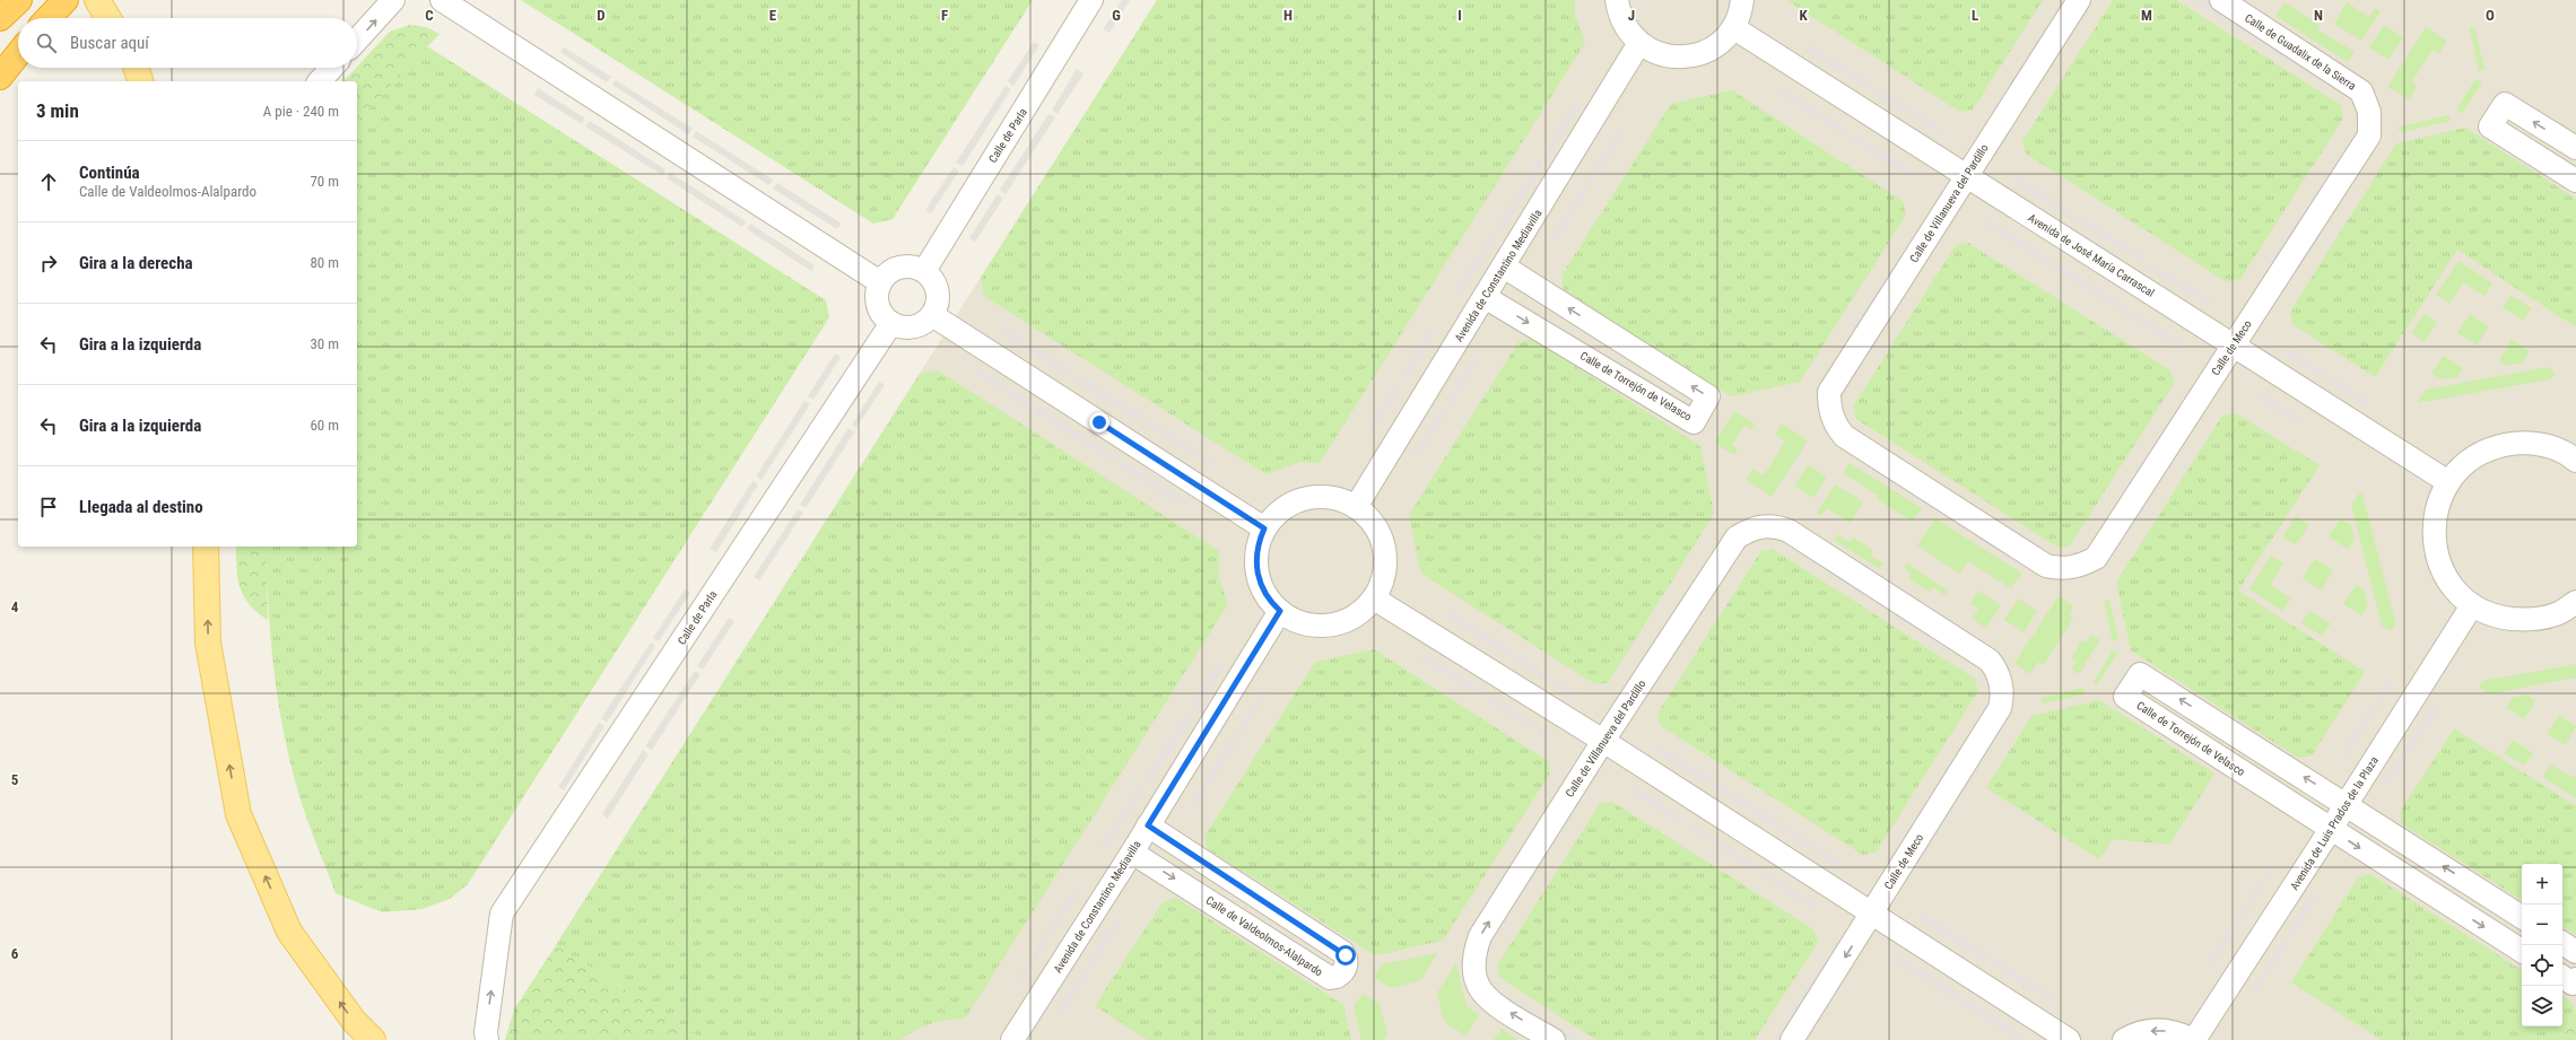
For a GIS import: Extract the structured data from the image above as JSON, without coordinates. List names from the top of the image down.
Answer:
{
  "streets": {
    "street": [
      "Calle de Guadalix de la Sierra",
      "Calle de Parla",
      "Calle de Villanueva del Pardillo",
      "Avenida de José María Carrascal",
      "Avenida de Constantino Mediavilla",
      "Calle de Meco",
      "Calle de Torrejón de Velasco",
      "Avenida de Luis Prados de la Plaza",
      "Calle de Valdeolmos-Alalpardo"
    ]
  },
  "crossings": [
    ["Calle de Guadalix de la Sierra", "Calle de Meco"],
    ["Calle de Villanueva del Pardillo", "Avenida de José María Carrascal"],
    ["Calle de Villanueva del Pardillo", "Calle de Meco"],
    ["Avenida de José María Carrascal", "Calle de Meco"],
    ["Avenida de Constantino Mediavilla", "Calle de Torrejón de Velasco"],
    ["Avenida de Constantino Mediavilla", "Calle de Valdeolmos-Alalpardo"],
    ["Calle de Torrejón de Velasco", "Avenida de Luis Prados de la Plaza"]
  ],
  "one_way": ["Calle de Parla"],
  "page": {
    "search": "Buscar aquí",
    "heading": ["3 min", "A pie · 240 m"],
    "list": [
      ["Continúa", "Calle de Valdeolmos-Alalpardo", "70 m"],
      ["Gira a la derecha", "80 m"],
      ["Gira a la izquierda", "30 m"],
      ["Gira a la izquierda", "60 m"],
      "Llegada al destino"
    ],
    "map_buttons": ["+", "−"]
  },
  "grid": {
    "columns": [
      "C",
      "D",
      "E",
      "F",
      "G",
      "H",
      "I",
      "J",
      "K",
      "L",
      "M",
      "N",
      "O"
    ],
    "rows": ["4", "5", "6"]
  }
}
